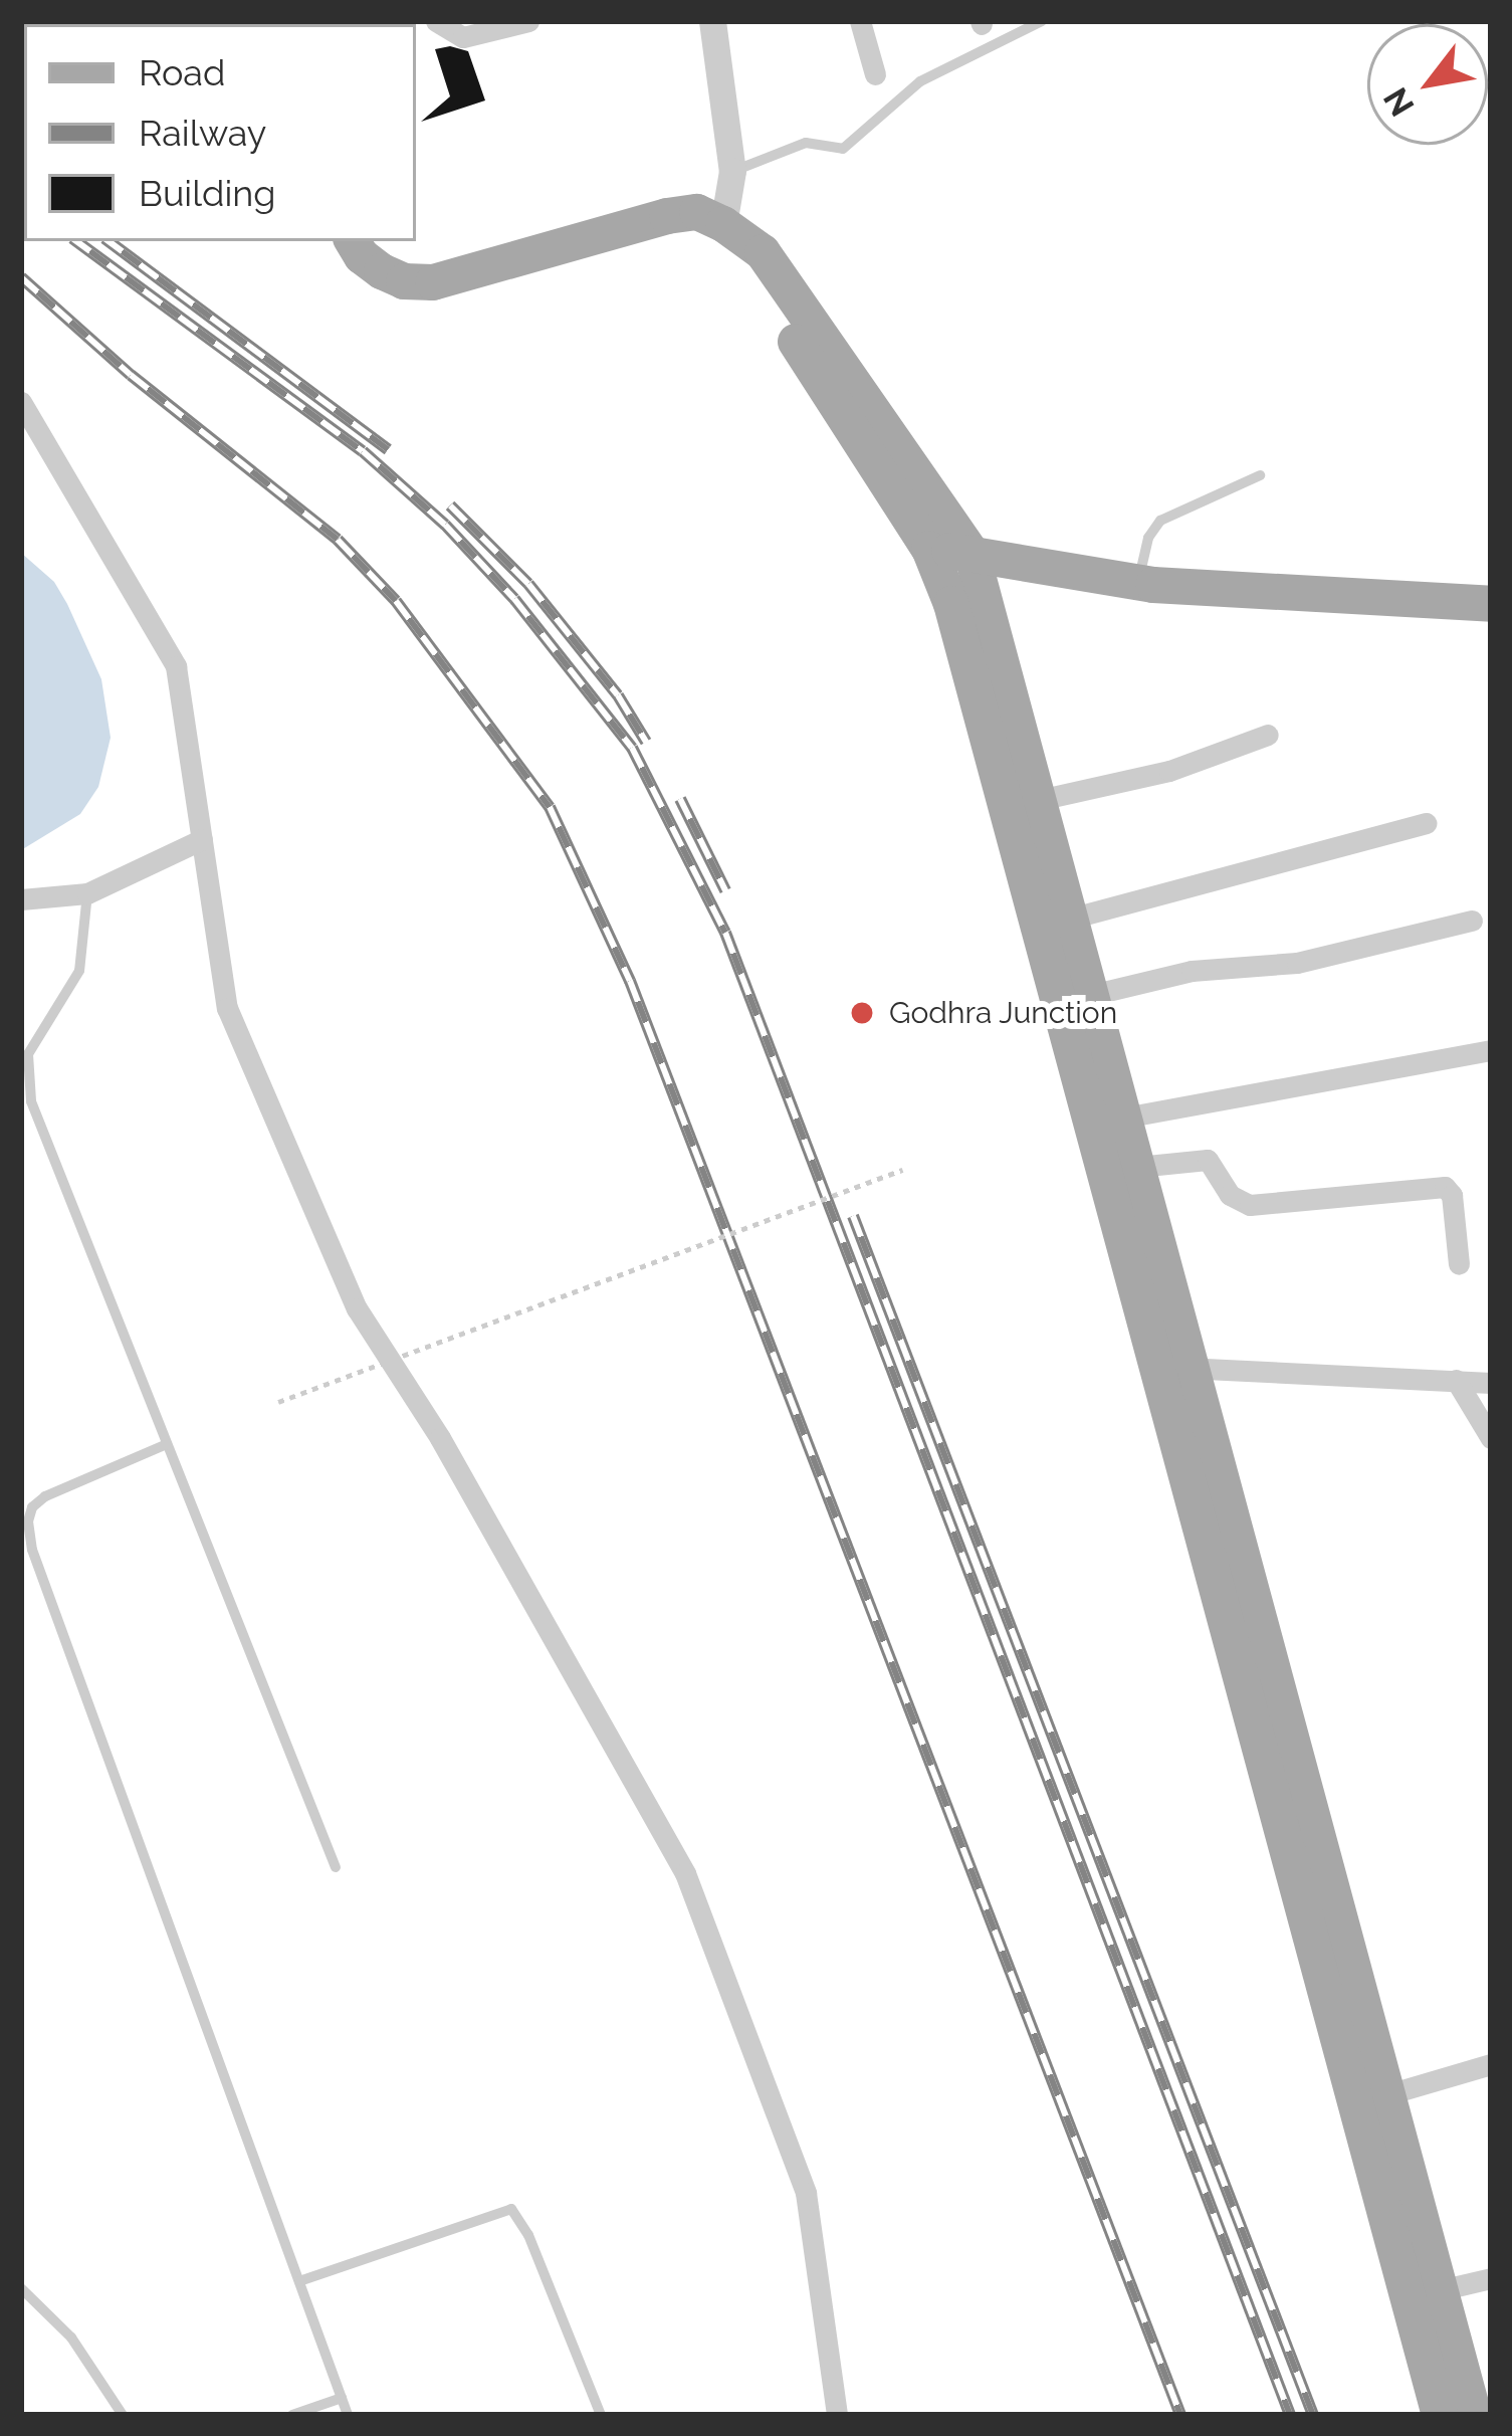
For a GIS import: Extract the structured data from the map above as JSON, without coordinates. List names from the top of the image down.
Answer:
{
  "places": ["Godhra Junction"],
  "legend": ["Road", "Railway", "Building"],
  "north": "bottom left"
}
